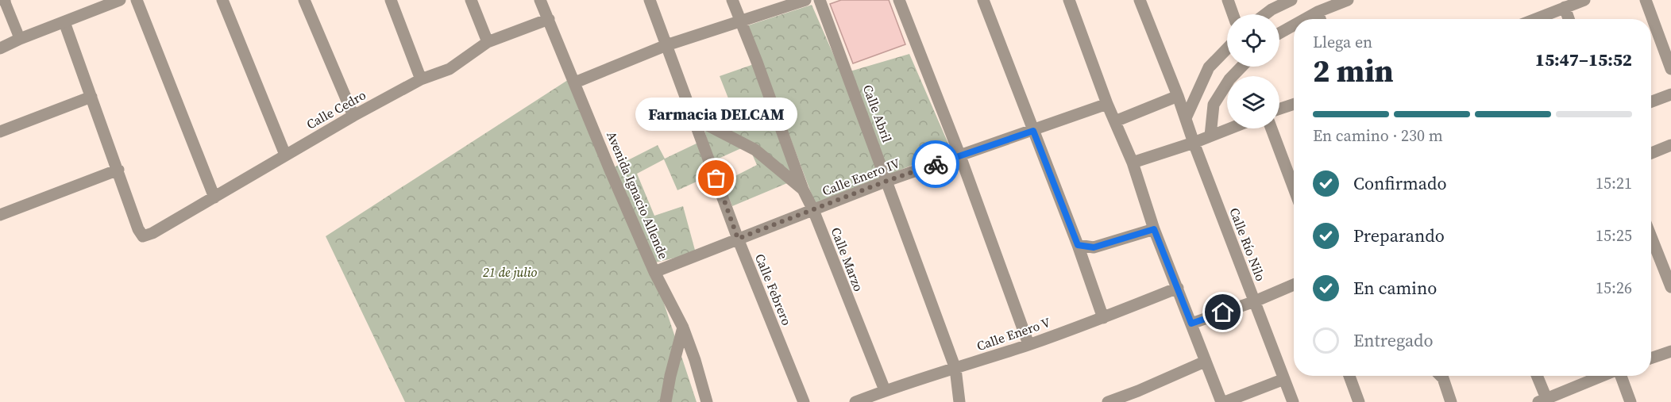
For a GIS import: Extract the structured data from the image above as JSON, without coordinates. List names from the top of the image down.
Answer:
{
  "streets": {
    "street": [
      "Calle Cedro",
      "Calle Abril",
      "Calle Enero IV",
      "Avenida Ignacio Allende",
      "Calle Río Nilo",
      "Calle Marzo",
      "Calle Febrero",
      "Calle Enero V"
    ]
  },
  "crossings": [
    ["Calle Cedro", "Avenida Ignacio Allende"],
    ["Calle Abril", "Calle Enero IV"],
    ["Calle Abril", "Calle Enero V"],
    ["Calle Enero IV", "Avenida Ignacio Allende"],
    ["Calle Enero IV", "Calle Marzo"],
    ["Calle Enero IV", "Calle Febrero"],
    ["Calle Marzo", "Calle Enero V"]
  ],
  "parks": ["21 de julio"],
  "places": ["Farmacia DELCAM"],
  "page": {
    "heading": ["2 min", "Llega en", "15:47–15:52"],
    "bubble": "Farmacia DELCAM",
    "bar": "En camino · 230 m",
    "list": [
      ["Confirmado", "15:21"],
      ["Preparando", "15:25"],
      ["En camino", "15:26"],
      "Entregado"
    ]
  }
}
